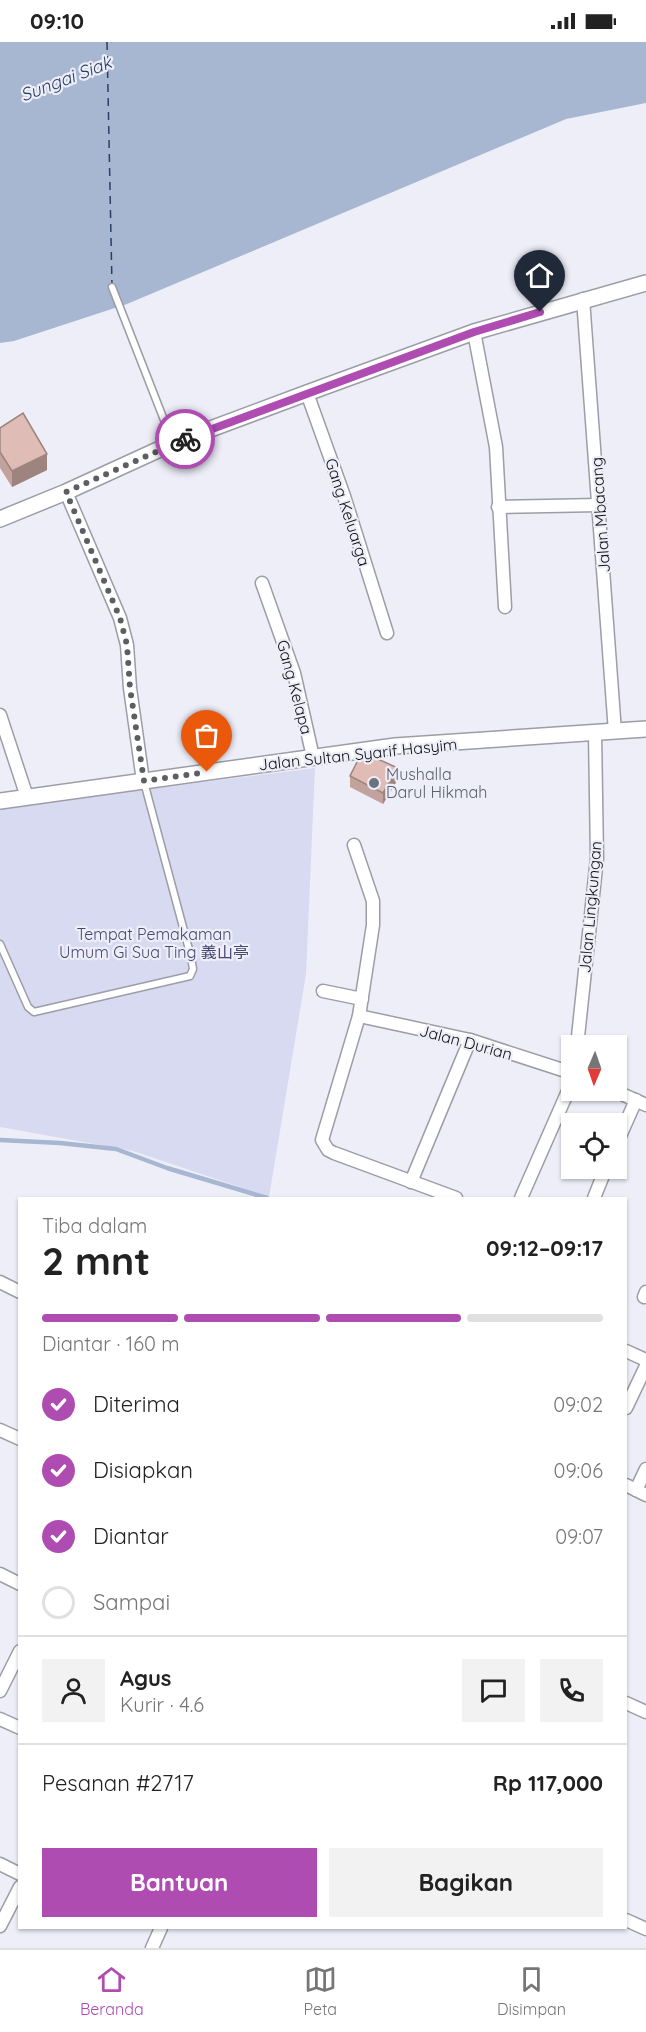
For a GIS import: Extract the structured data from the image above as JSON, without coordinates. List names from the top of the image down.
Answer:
{
  "streets": {
    "street": [
      "Gang Keluarga",
      "Jalan Mbacang",
      "Gang Kelapa",
      "Jalan Sultan Syarif Hasyim",
      "Jalan Lingkungan",
      "Jalan Durian"
    ]
  },
  "crossings": [
    ["Jalan Mbacang", "Jalan Sultan Syarif Hasyim"],
    ["Gang Kelapa", "Jalan Sultan Syarif Hasyim"],
    ["Jalan Sultan Syarif Hasyim", "Jalan Lingkungan"]
  ],
  "water": ["Sungai Siak"],
  "parks": ["Tempat Pemakaman Umum Gi Sua Ting 義山亭"],
  "places": ["Mushalla Darul Hikmah"],
  "north": "bottom",
  "page": {
    "status": "09:10",
    "heading": ["2 mnt", "Tiba dalam", "09:12–09:17"],
    "panel": [
      "Agus",
      "Kurir · 4.6",
      "Pesanan #2717",
      "Rp 117,000"
    ],
    "bar": "Diantar · 160 m",
    "list": [
      ["Diterima", "09:02"],
      ["Disiapkan", "09:06"],
      ["Diantar", "09:07"],
      "Sampai"
    ],
    "buttons": ["Bantuan", "Bagikan"],
    "tabs": ["Beranda", "Peta", "Disimpan"]
  }
}
